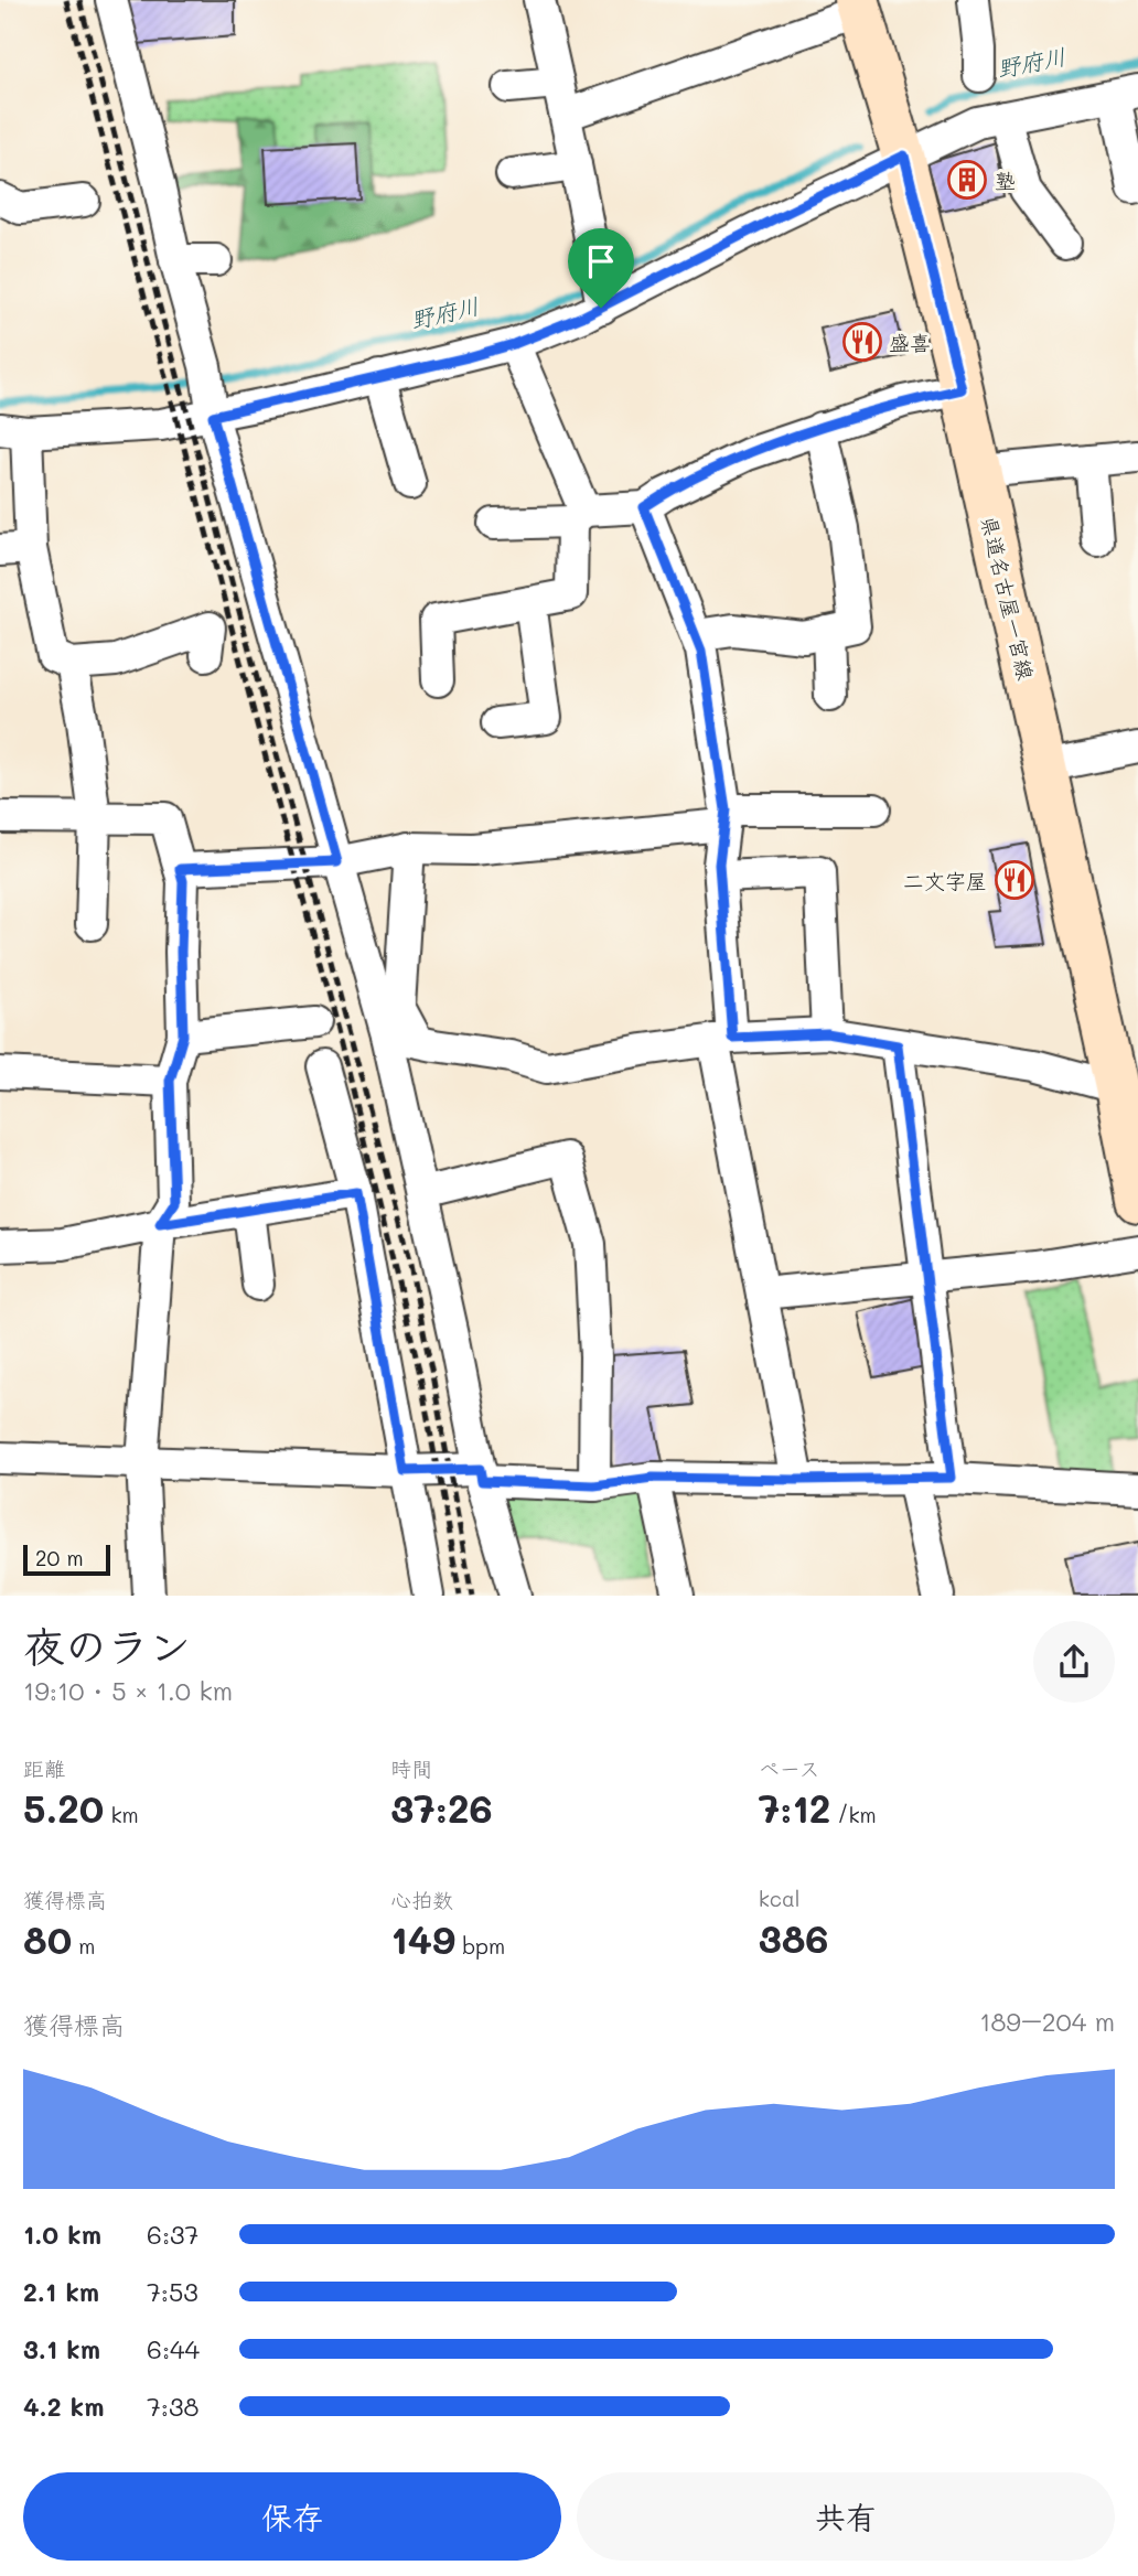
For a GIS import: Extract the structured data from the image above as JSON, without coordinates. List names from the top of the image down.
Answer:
{
  "streets": {
    "main road": ["県道名古屋一宮線"]
  },
  "water": ["野府川"],
  "places": {
    "building": ["塾"],
    "restaurant": ["盛喜", "二文字屋"]
  },
  "scale_bar": "20 m",
  "page": {
    "scale": "20 m",
    "heading": ["夜のラン", "19:10 · 5 × 1.0 km"],
    "stats": [
      ["距離", "5.20 km"],
      ["時間", "37:26"],
      ["ペース", "7:12 /km"],
      ["獲得標高", "80 m"],
      ["心拍数", "149 bpm"],
      ["kcal", "386"]
    ],
    "chart": ["獲得標高", "189–204 m"],
    "list": [
      {
        "name": "1.0 km",
        "note": "6:37"
      },
      {
        "name": "2.1 km",
        "note": "7:53"
      },
      {
        "name": "3.1 km",
        "note": "6:44"
      },
      {
        "name": "4.2 km",
        "note": "7:38"
      }
    ],
    "buttons": ["保存", "共有"]
  }
}
